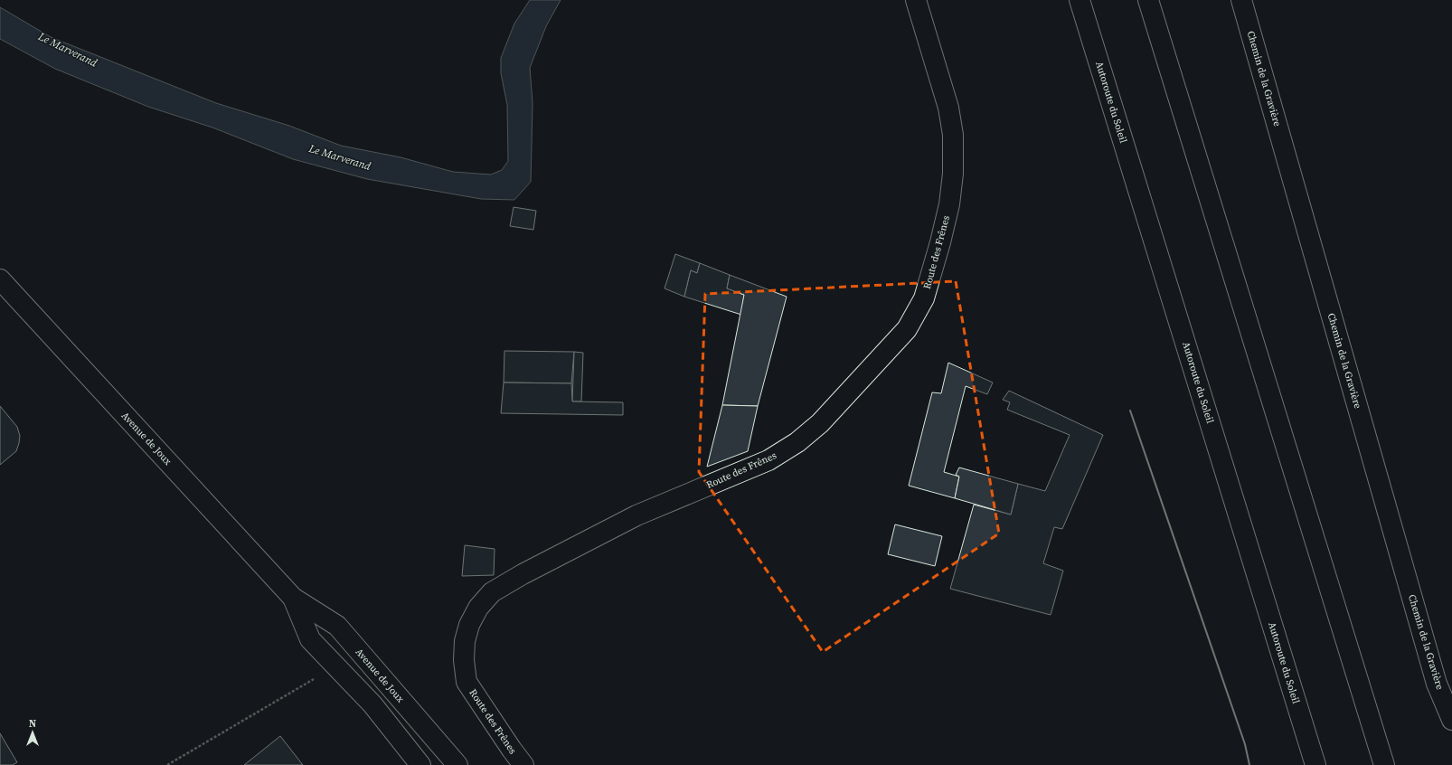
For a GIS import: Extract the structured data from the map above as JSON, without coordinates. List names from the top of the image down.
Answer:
{
  "streets": {
    "main road": [
      "Chemin de la Gravière",
      "Autoroute du Soleil",
      "Route des Frênes",
      "Avenue de Joux"
    ]
  },
  "water": ["Le Marverand"],
  "north": "top"
}
